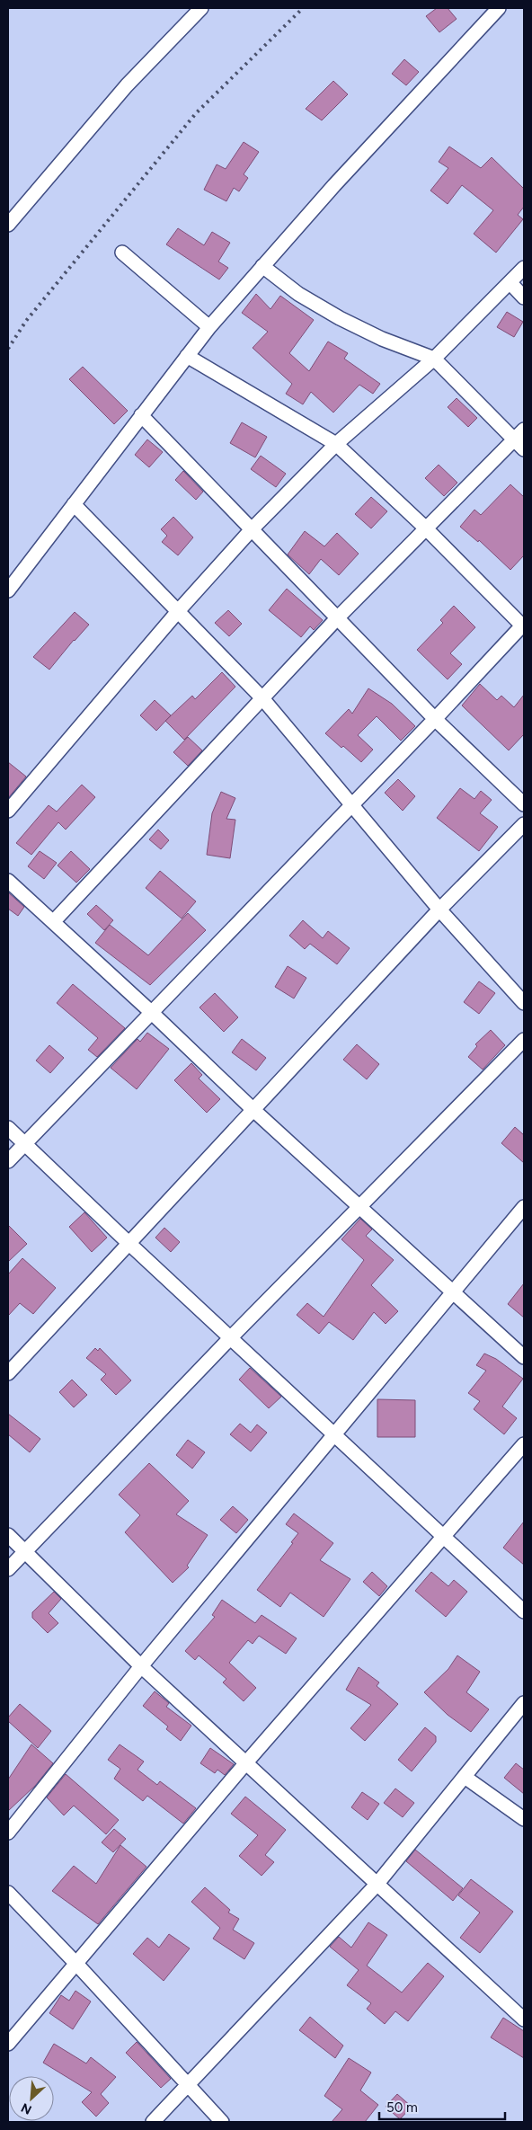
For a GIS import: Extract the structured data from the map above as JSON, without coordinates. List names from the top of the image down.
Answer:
{
  "scale_bar": "50 m",
  "north": "bottom left"
}
